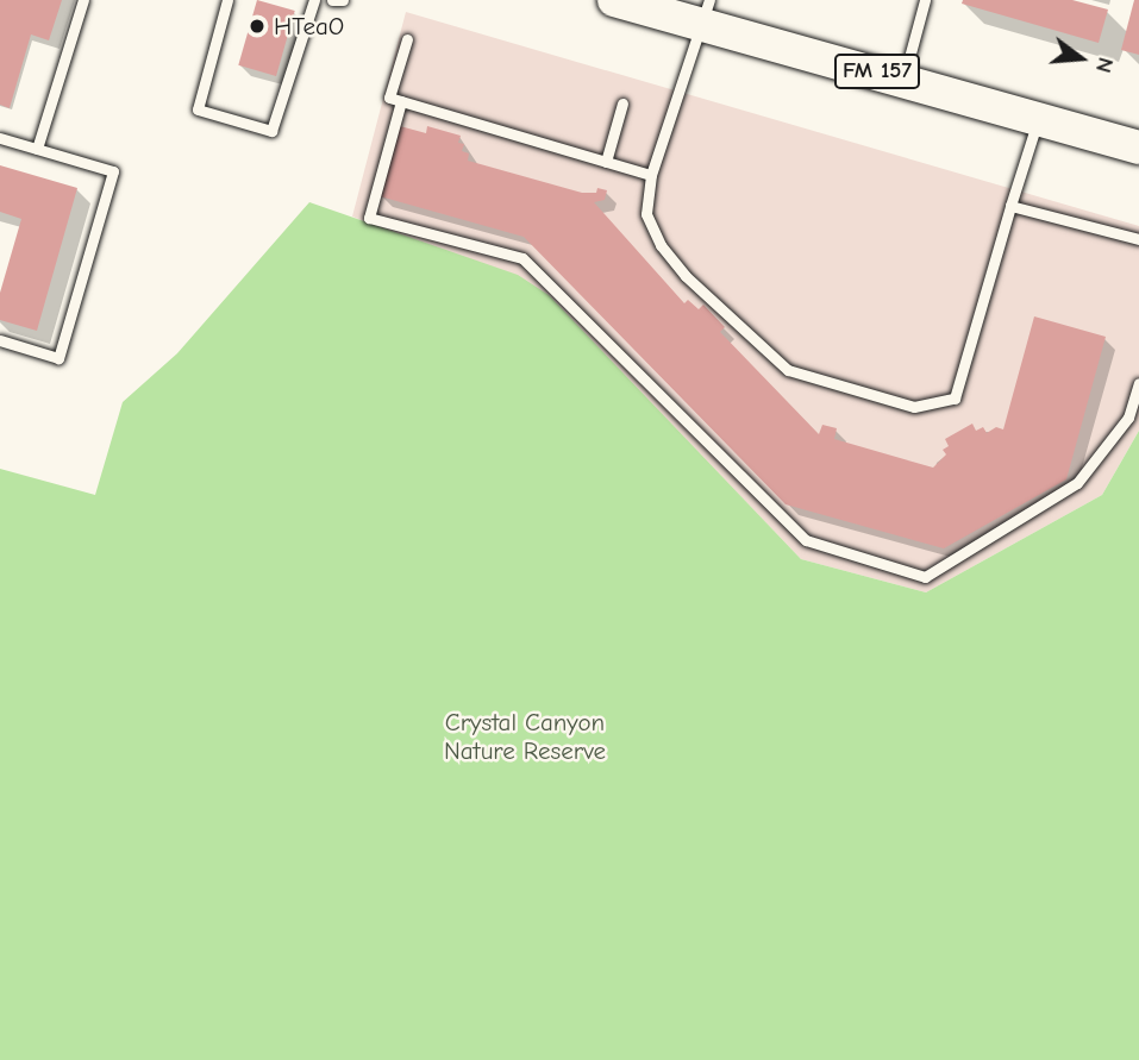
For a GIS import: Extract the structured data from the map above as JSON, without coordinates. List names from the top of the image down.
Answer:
{
  "streets": {
    "main road": ["FM 157"]
  },
  "parks": ["Crystal Canyon Nature Reserve"],
  "places": ["HTeaO"],
  "north": "right"
}
